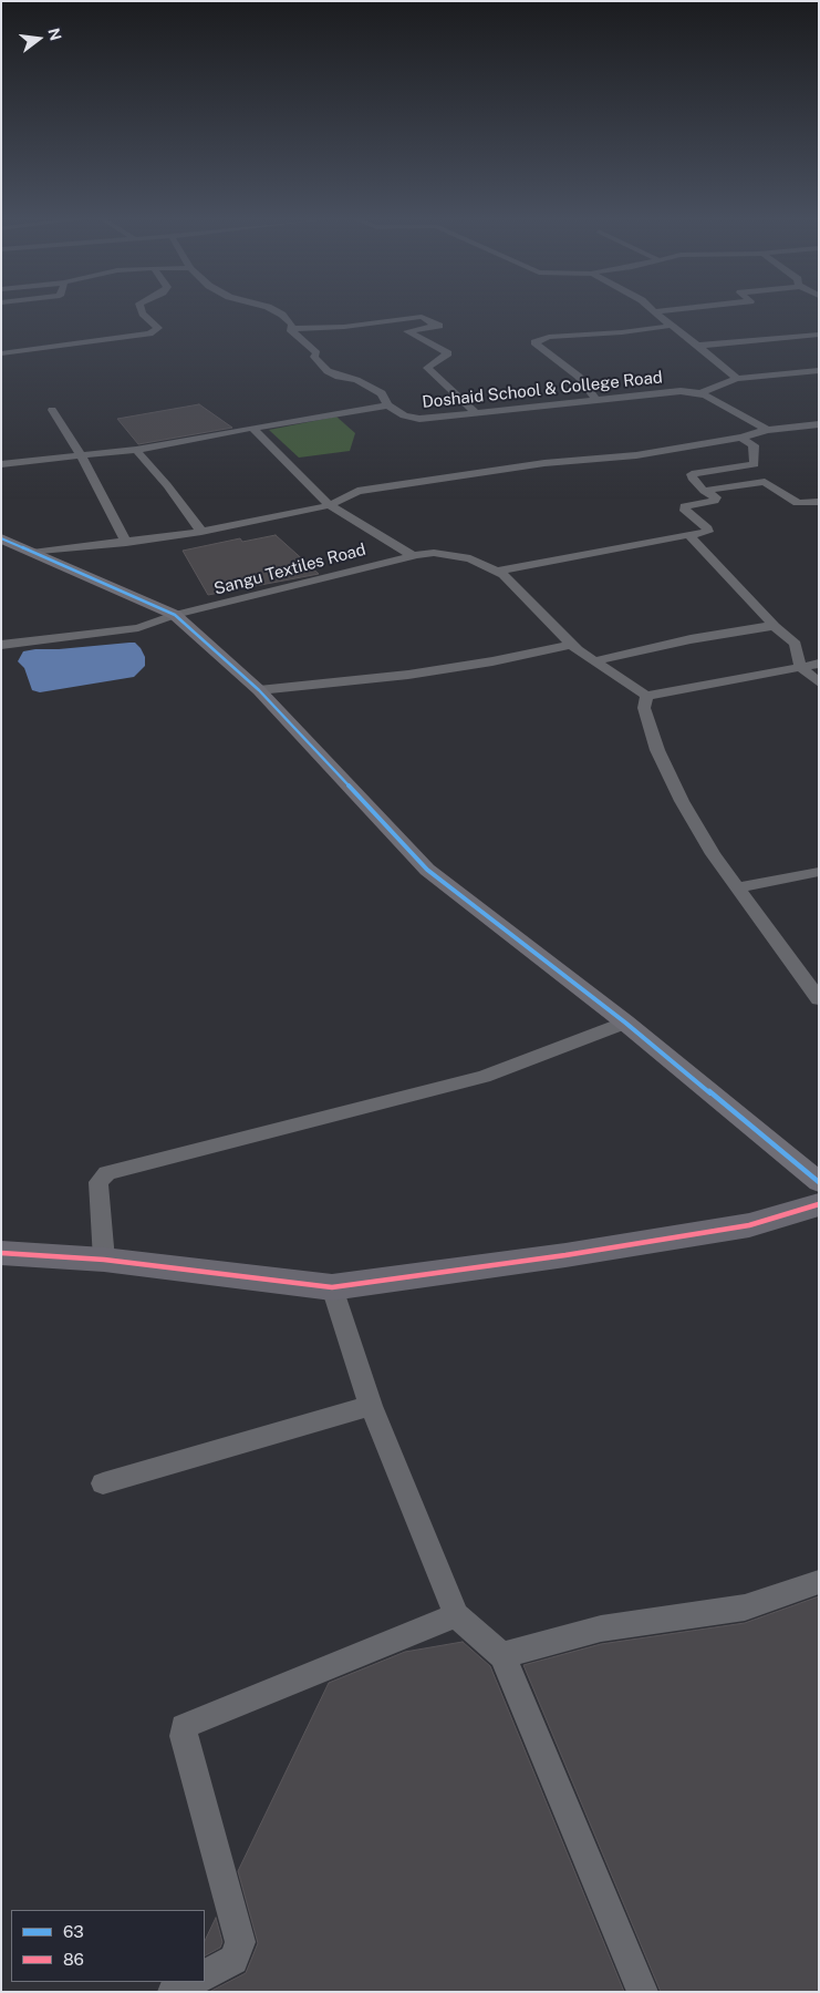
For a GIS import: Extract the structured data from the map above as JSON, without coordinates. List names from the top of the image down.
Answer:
{
  "streets": {
    "street": ["Doshaid School & College Road", "Sangu Textiles Road"]
  },
  "lines": ["transit line 63", "transit line 86"],
  "legend": ["63", "86"],
  "north": "right"
}
